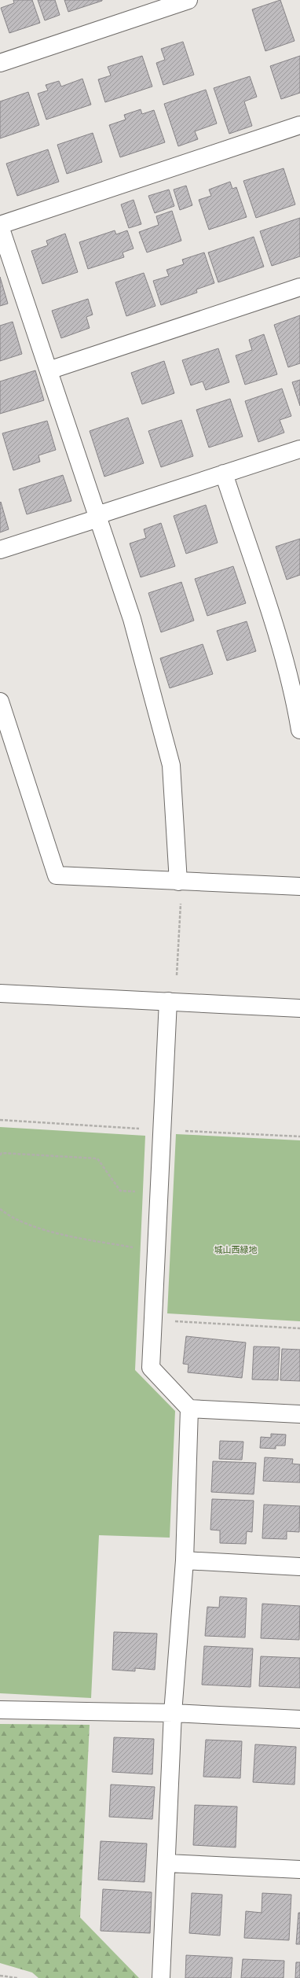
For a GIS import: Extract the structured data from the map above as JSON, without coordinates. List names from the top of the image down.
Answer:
{
  "parks": ["城山西緑地"]
}
